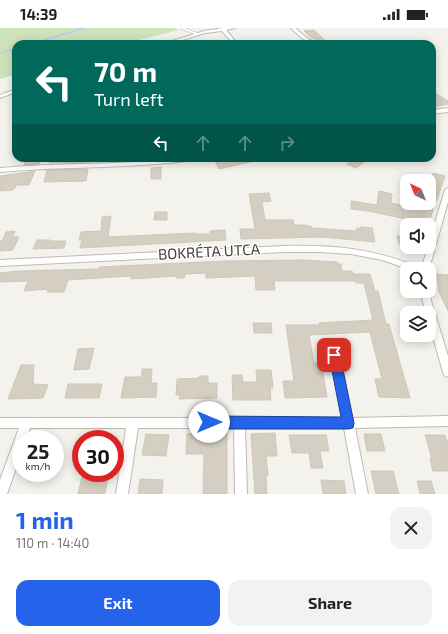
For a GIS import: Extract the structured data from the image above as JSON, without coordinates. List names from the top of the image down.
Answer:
{
  "streets": {
    "street": ["BOKRÉTA UTCA"]
  },
  "north": "top left",
  "page": {
    "status": "14:39",
    "turn": ["70 m", "Turn left"],
    "speed": "25 km/h",
    "limit": "30",
    "heading": ["1 min", "110 m · 14:40"],
    "buttons": ["Exit", "Share"]
  }
}
